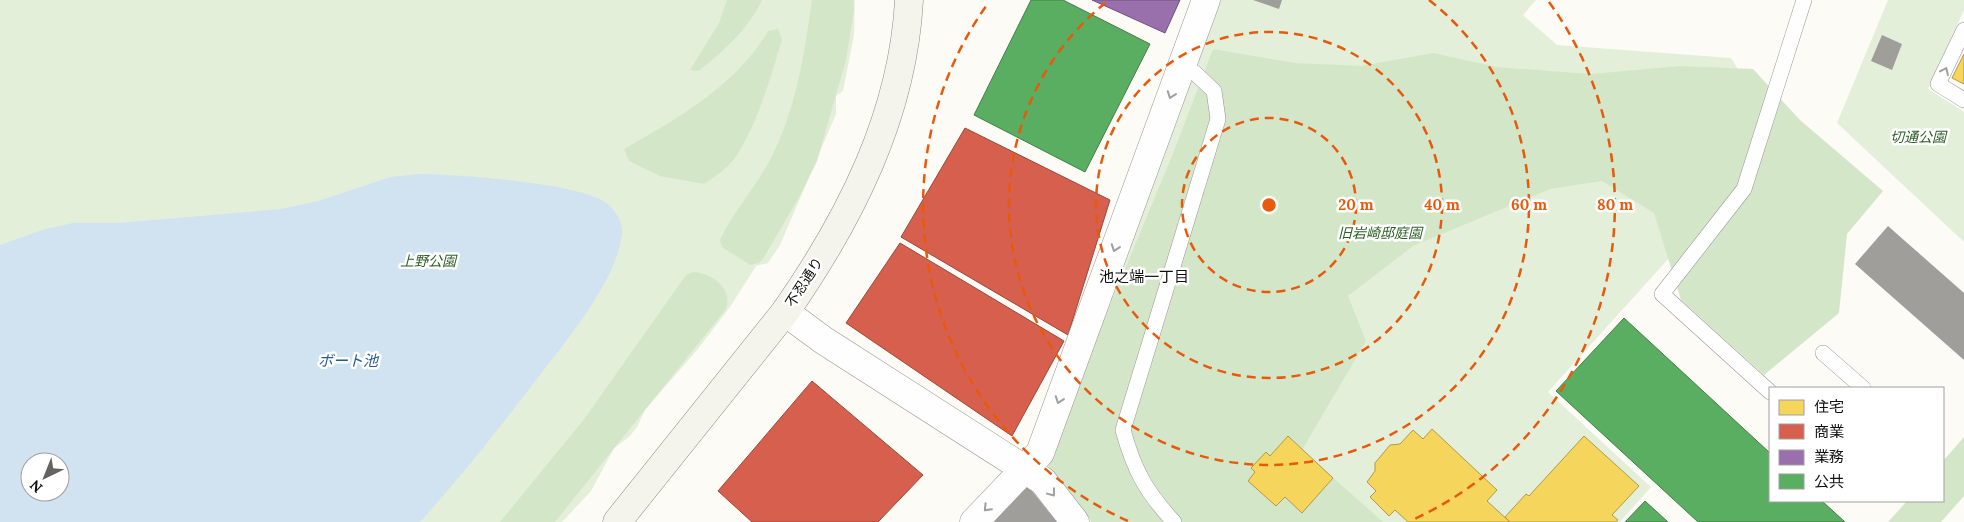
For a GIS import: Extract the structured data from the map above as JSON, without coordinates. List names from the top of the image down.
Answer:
{
  "streets": {
    "main road": ["不忍通り"]
  },
  "districts": ["池之端一丁目"],
  "water": ["ボート池"],
  "parks": ["切通公園", "旧岩崎邸庭園", "上野公園"],
  "legend": [
    "住宅",
    "商業",
    "業務",
    "公共"
  ],
  "north": "bottom left",
  "rings": [
    "20 m",
    "40 m",
    "60 m",
    "80 m"
  ]
}
